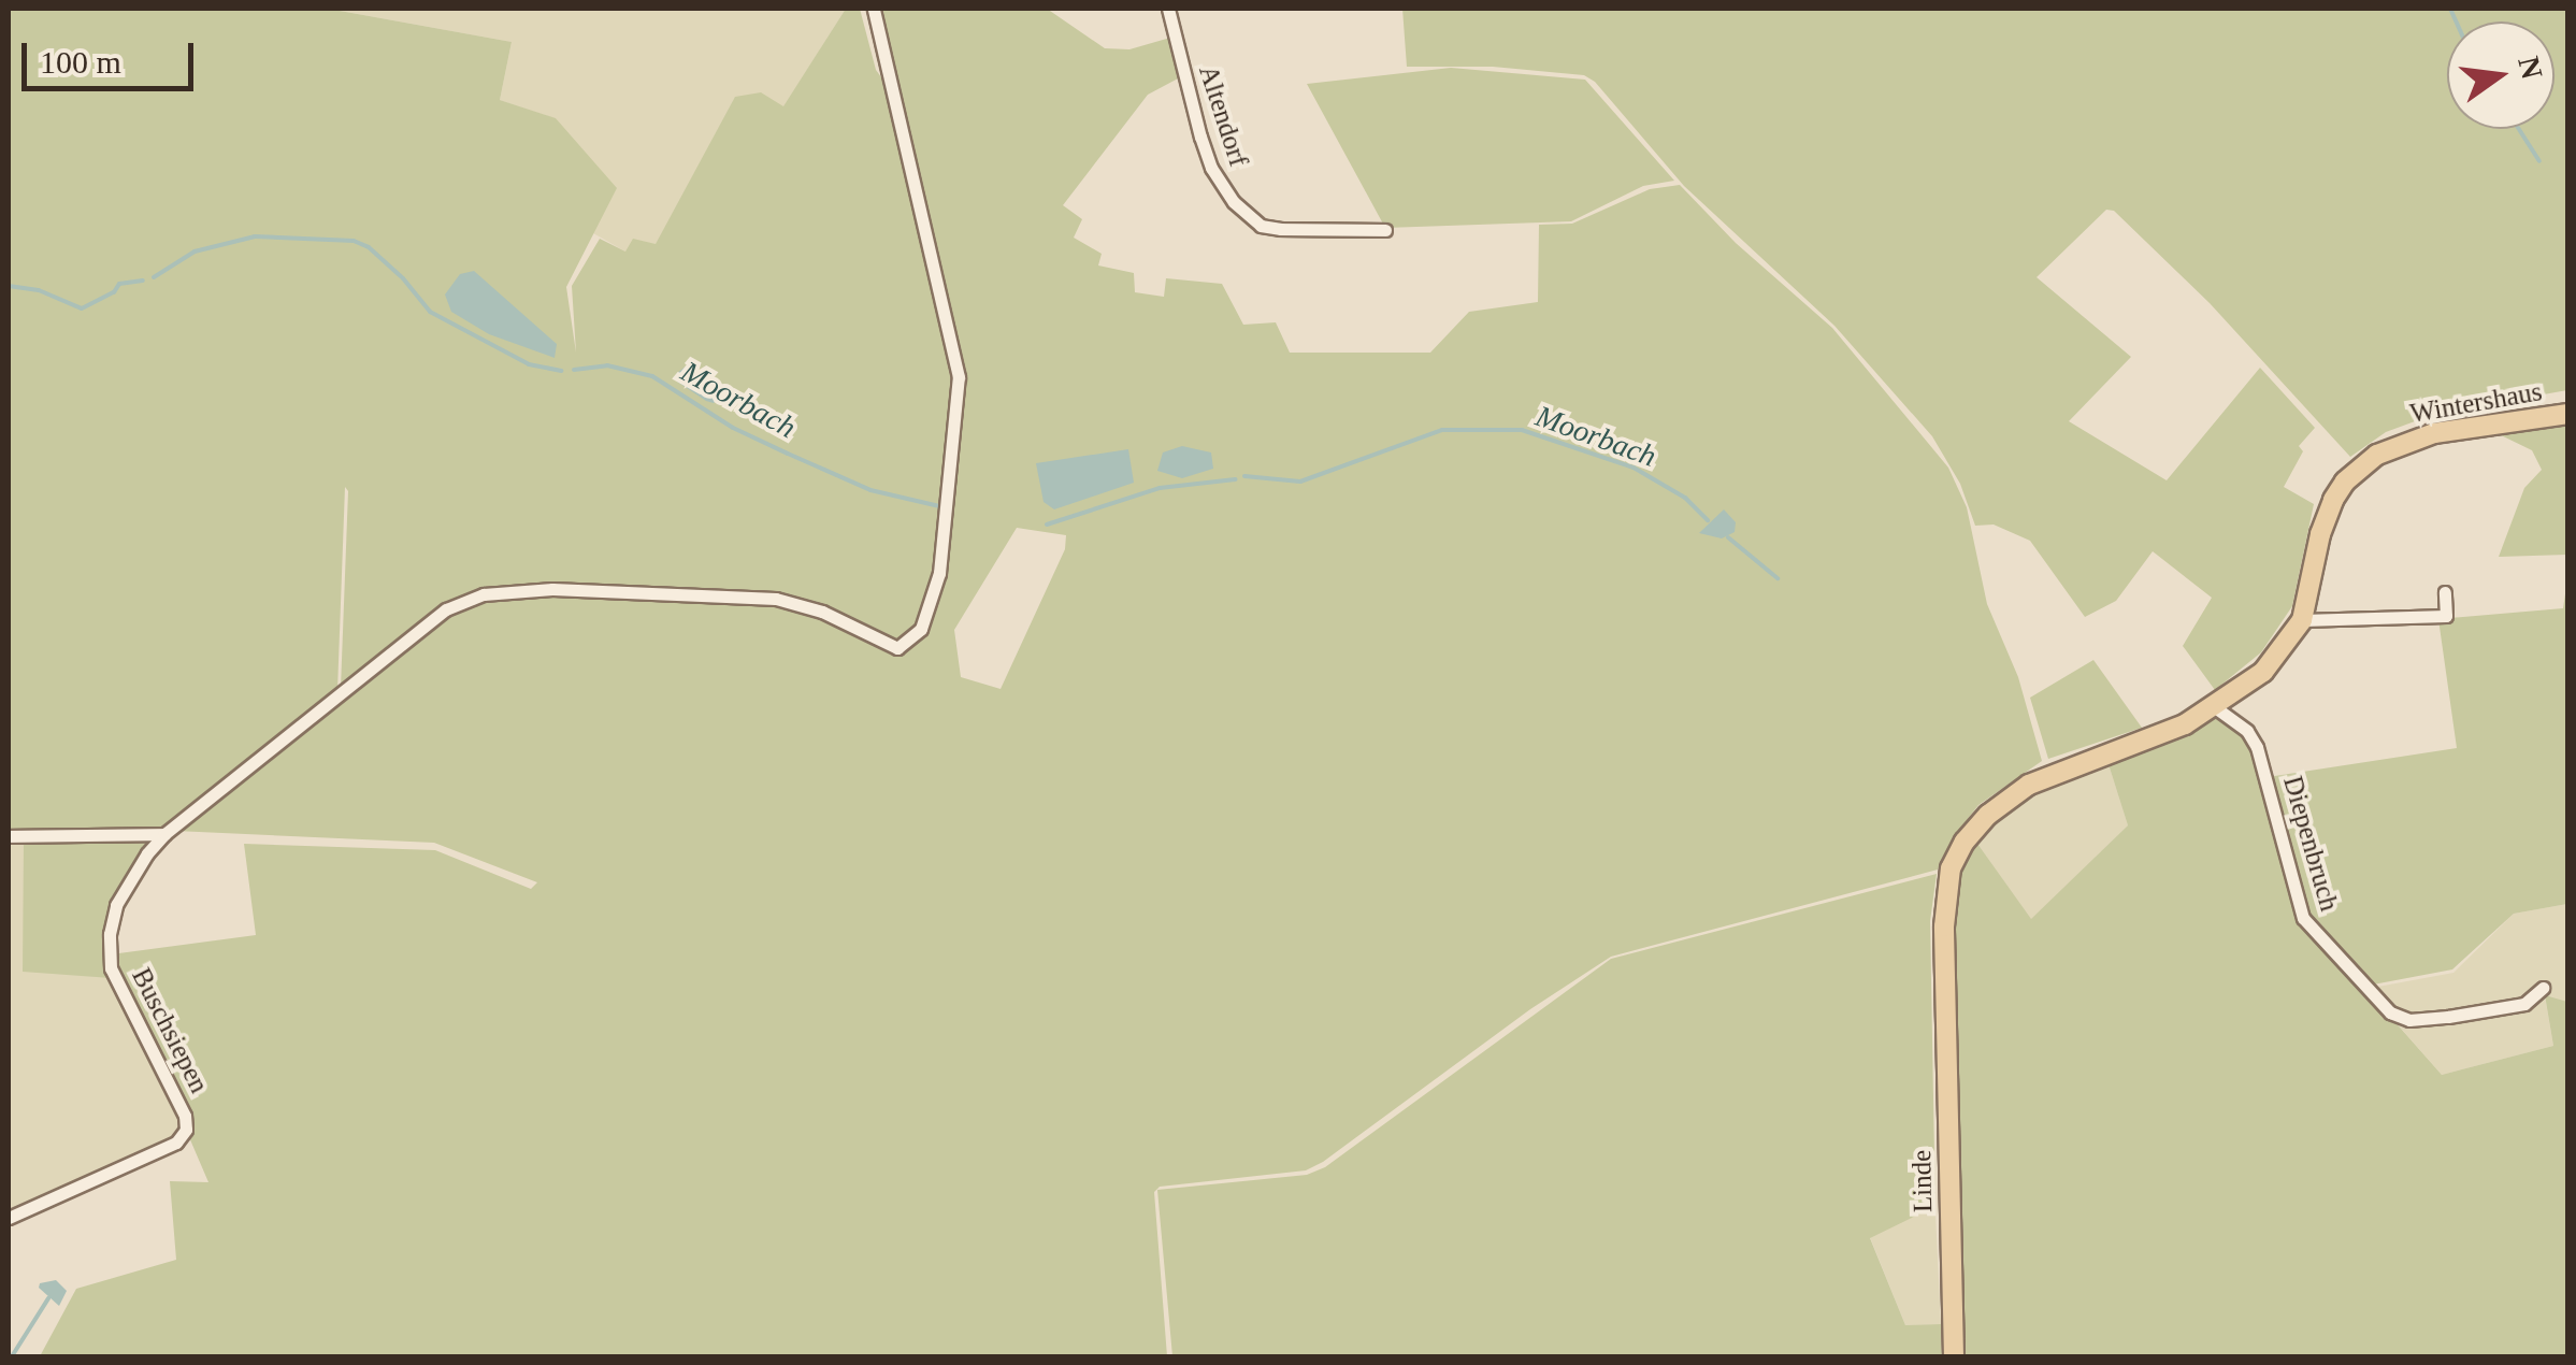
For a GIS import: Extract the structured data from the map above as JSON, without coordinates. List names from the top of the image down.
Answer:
{
  "streets": {
    "main road": ["Wintershaus", "Linde"],
    "street": ["Altendorf", "Diepenbruch", "Buschsiepen"]
  },
  "crossings": [
    ["Wintershaus", "Diepenbruch"],
    ["Wintershaus", "Linde"]
  ],
  "water": ["Moorbach"],
  "scale_bar": "100 m",
  "north": "right"
}
